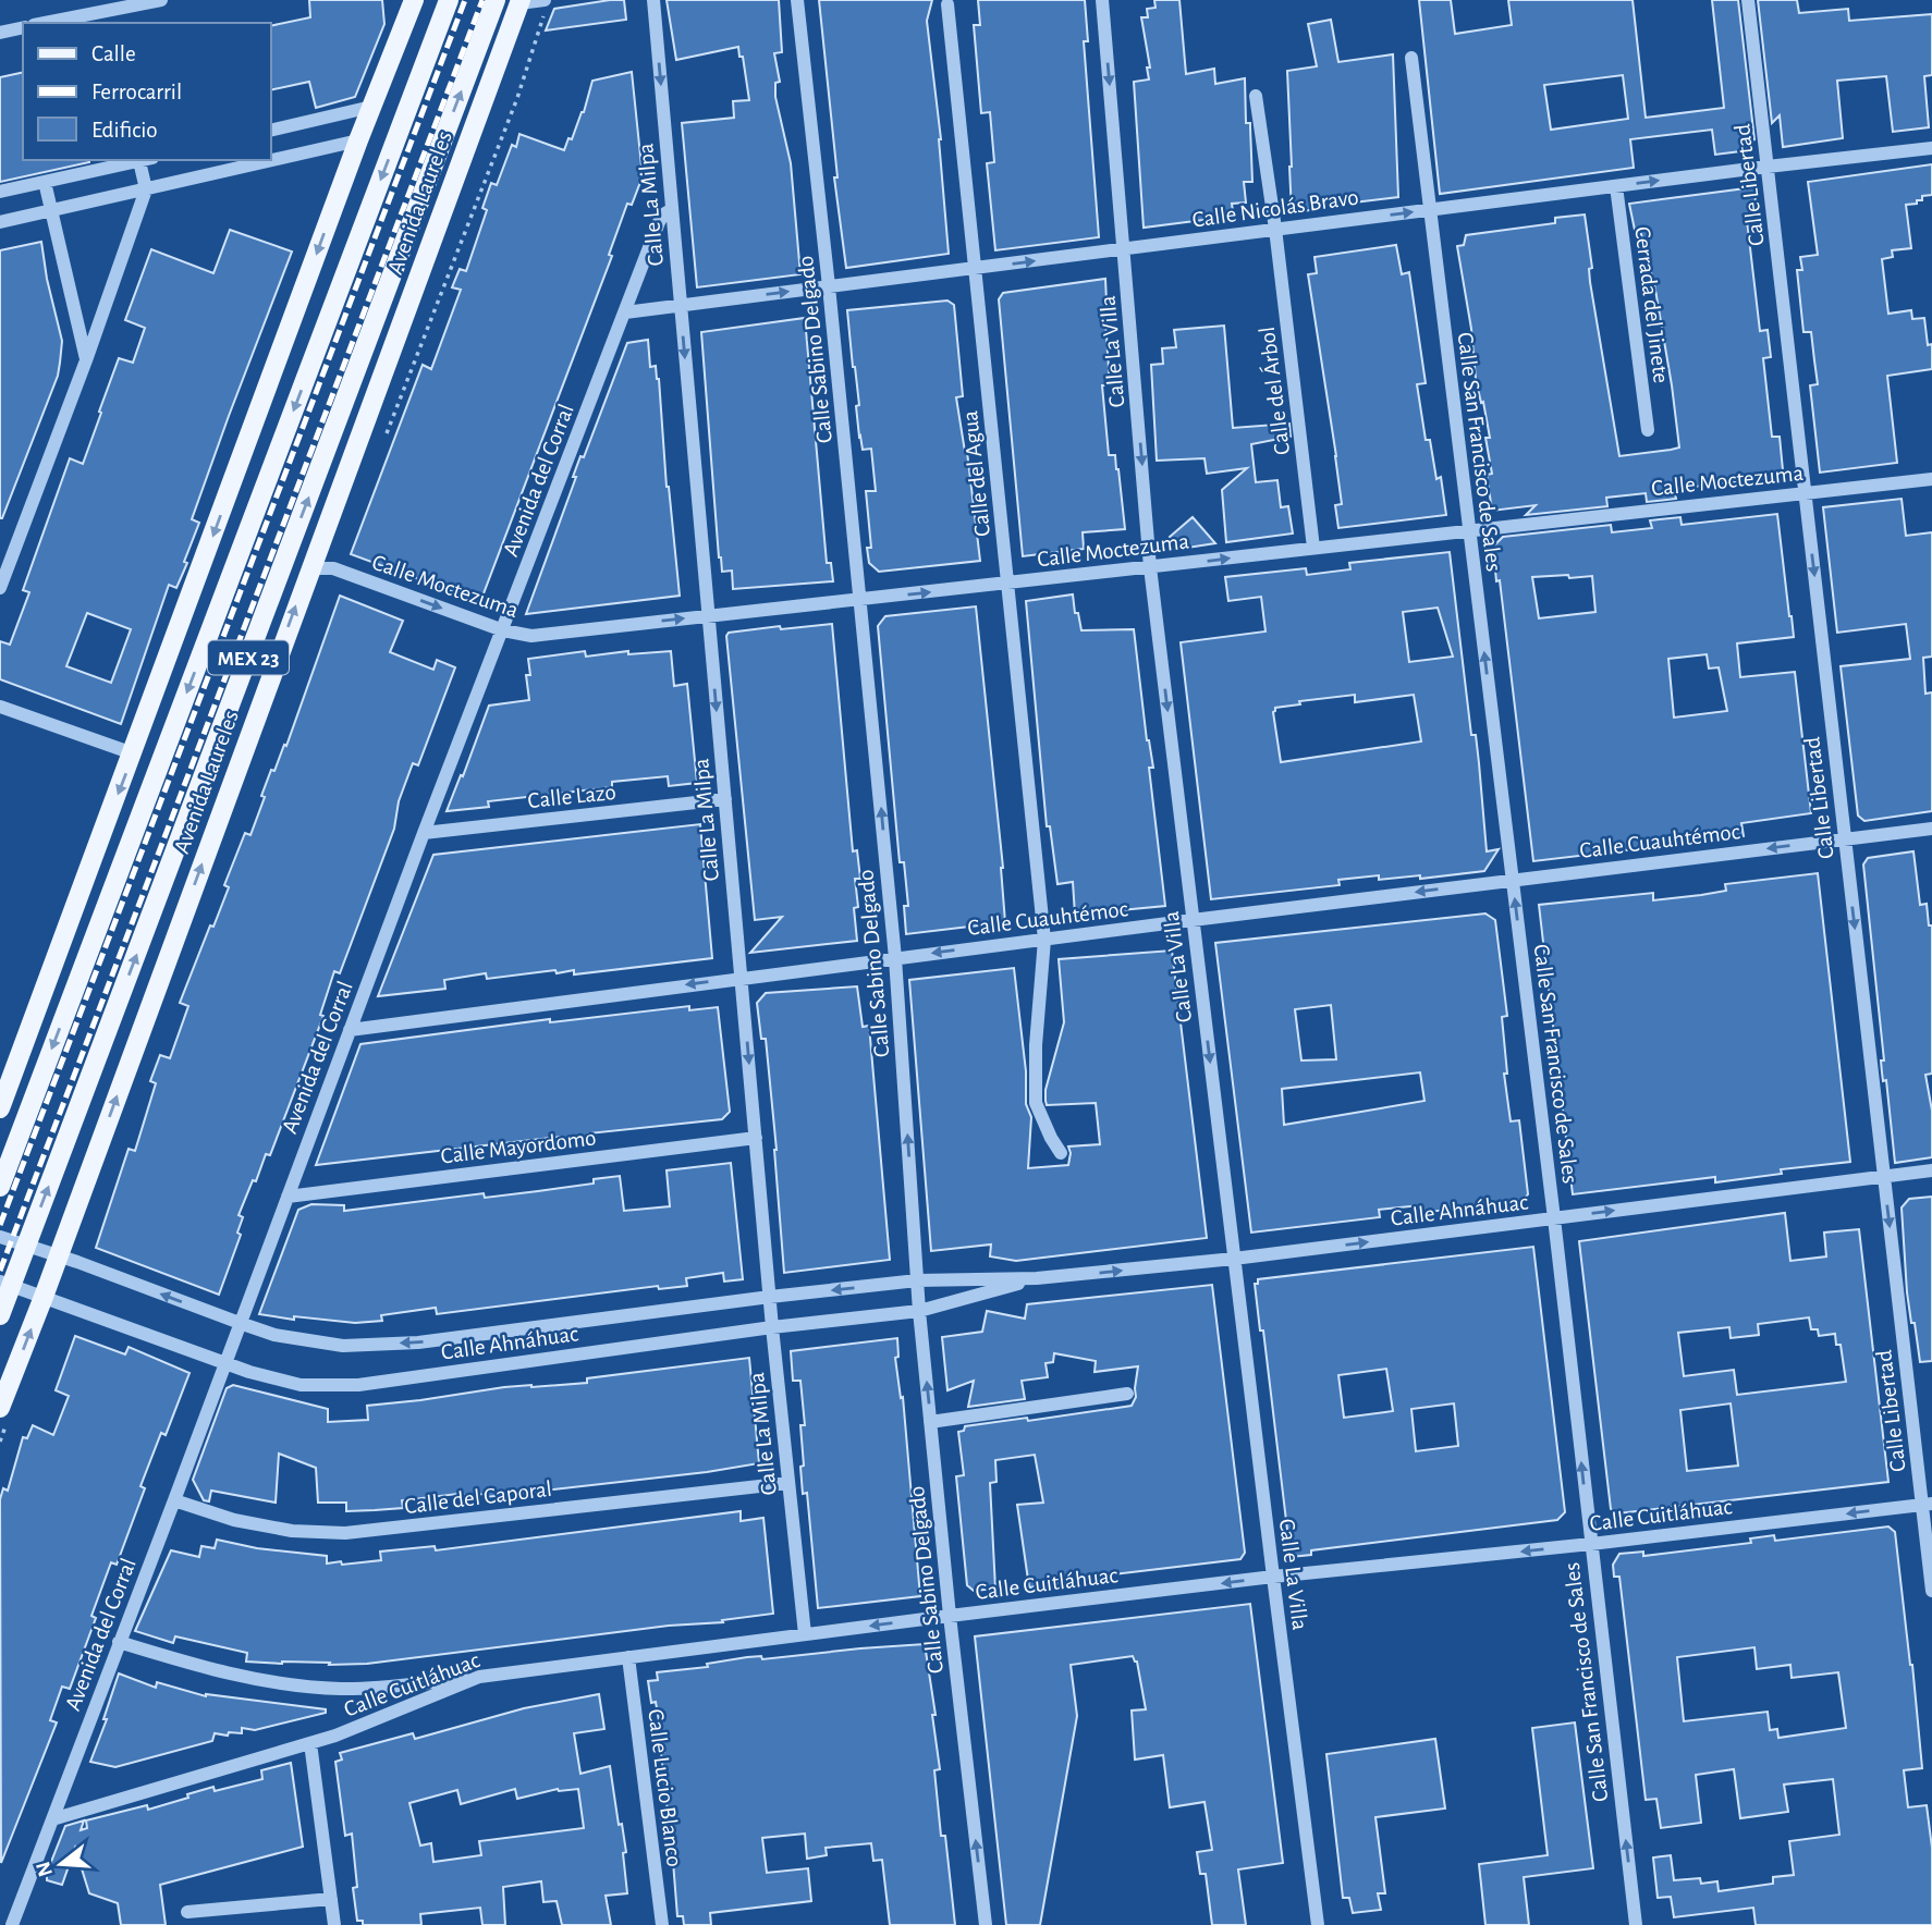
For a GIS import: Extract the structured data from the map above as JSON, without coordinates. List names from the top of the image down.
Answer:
{
  "streets": {
    "main road": ["Avenida Laureles", "MEX 23"],
    "street": [
      "Calle Libertad",
      "Calle La Milpa",
      "Calle Nicolás Bravo",
      "Cerrada del Jinete",
      "Calle Sabino Delgado",
      "Calle La Villa",
      "Calle del Árbol",
      "Calle San Francisco de Sales",
      "Calle del Agua",
      "Avenida del Corral",
      "Calle Moctezuma",
      "Calle Lazo",
      "Calle Cuauhtémoc",
      "Calle Mayordomo",
      "Calle Ahnáhuac",
      "Calle del Caporal",
      "Calle Cuitláhuac",
      "Calle Lucio Blanco"
    ]
  },
  "crossings": [
    ["Calle Libertad", "Calle Nicolás Bravo"],
    ["Calle Libertad", "Calle Moctezuma"],
    ["Calle Libertad", "Calle Cuauhtémoc"],
    ["Calle Libertad", "Calle Ahnáhuac"],
    ["Calle Libertad", "Calle Cuitláhuac"],
    ["Avenida Laureles", "Calle Moctezuma"],
    ["Avenida Laureles", "Calle Ahnáhuac"],
    ["Calle La Milpa", "Calle Nicolás Bravo"],
    ["Calle La Milpa", "Avenida del Corral"],
    ["Calle La Milpa", "Calle Moctezuma"],
    ["Calle La Milpa", "Calle Lazo"],
    ["Calle La Milpa", "Calle Cuauhtémoc"],
    ["Calle La Milpa", "Calle Mayordomo"],
    ["Calle La Milpa", "Calle Ahnáhuac"],
    ["Calle La Milpa", "Calle del Caporal"],
    ["Calle La Milpa", "Calle Cuitláhuac"],
    ["Calle Nicolás Bravo", "Cerrada del Jinete"],
    ["Calle Nicolás Bravo", "Calle Sabino Delgado"],
    ["Calle Nicolás Bravo", "Calle La Villa"],
    ["Calle Nicolás Bravo", "Calle del Árbol"],
    ["Calle Nicolás Bravo", "Calle San Francisco de Sales"],
    ["Calle Nicolás Bravo", "Calle del Agua"],
    ["Calle Nicolás Bravo", "Avenida del Corral"],
    ["Calle Sabino Delgado", "Calle Moctezuma"],
    ["Calle Sabino Delgado", "Calle Cuauhtémoc"],
    ["Calle Sabino Delgado", "Calle Ahnáhuac"],
    ["Calle Sabino Delgado", "Calle Cuitláhuac"],
    ["Calle La Villa", "Calle Moctezuma"],
    ["Calle La Villa", "Calle Cuauhtémoc"],
    ["Calle La Villa", "Calle Ahnáhuac"],
    ["Calle La Villa", "Calle Cuitláhuac"],
    ["Calle del Árbol", "Calle Moctezuma"],
    ["Calle San Francisco de Sales", "Calle Moctezuma"],
    ["Calle San Francisco de Sales", "Calle Cuauhtémoc"],
    ["Calle San Francisco de Sales", "Calle Ahnáhuac"],
    ["Calle San Francisco de Sales", "Calle Cuitláhuac"],
    ["Calle del Agua", "Calle Moctezuma"],
    ["Calle del Agua", "Calle Cuauhtémoc"],
    ["Avenida del Corral", "Calle Moctezuma"],
    ["Avenida del Corral", "Calle Lazo"],
    ["Avenida del Corral", "Calle Cuauhtémoc"],
    ["Avenida del Corral", "Calle Mayordomo"],
    ["Avenida del Corral", "Calle Ahnáhuac"],
    ["Avenida del Corral", "Calle del Caporal"],
    ["Avenida del Corral", "Calle Cuitláhuac"],
    ["Calle Cuitláhuac", "Calle Lucio Blanco"]
  ],
  "one_way": [
    "Calle Libertad",
    "Calle La Milpa",
    "Calle Nicolás Bravo",
    "Calle Sabino Delgado",
    "Calle La Villa",
    "Calle San Francisco de Sales",
    "Calle Moctezuma",
    "Calle Cuauhtémoc",
    "Calle Cuitláhuac"
  ],
  "legend": ["Calle", "Ferrocarril", "Edificio"],
  "north": "left"
}
